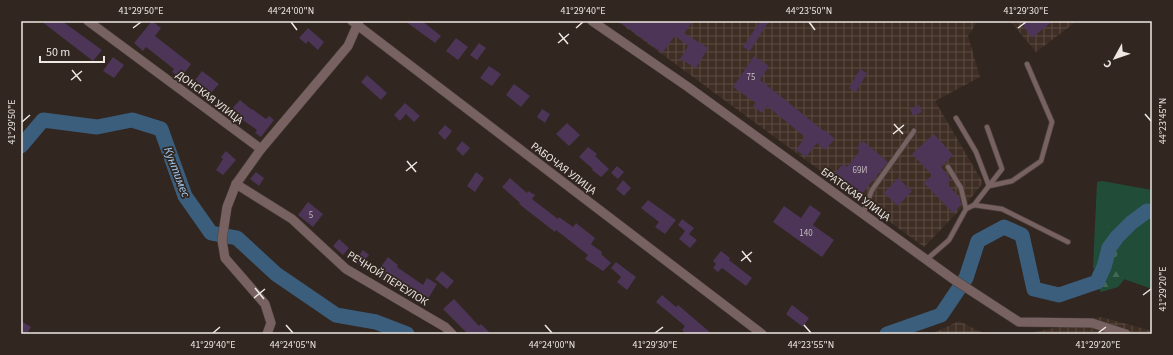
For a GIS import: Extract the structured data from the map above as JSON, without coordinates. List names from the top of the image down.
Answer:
{
  "streets": {
    "street": [
      "ДОНСКАЯ УЛИЦА",
      "РАБОЧАЯ УЛИЦА",
      "БРАТСКАЯ УЛИЦА",
      "РЕЧНОЙ ПЕРЕУЛОК"
    ]
  },
  "water": ["Кунтимес"],
  "house_numbers": [
    "75",
    "69И",
    "5",
    "140"
  ],
  "scale_bar": "50 m",
  "north": "bottom left",
  "coordinates": [
    "41°29'50\"E",
    "44°24'00\"N",
    "41°29'40\"E",
    "44°23'50\"N",
    "41°29'30\"E",
    "44°23'45\"N",
    "41°29'20\"E",
    "44°24'05\"N",
    "44°23'55\"N"
  ]
}
